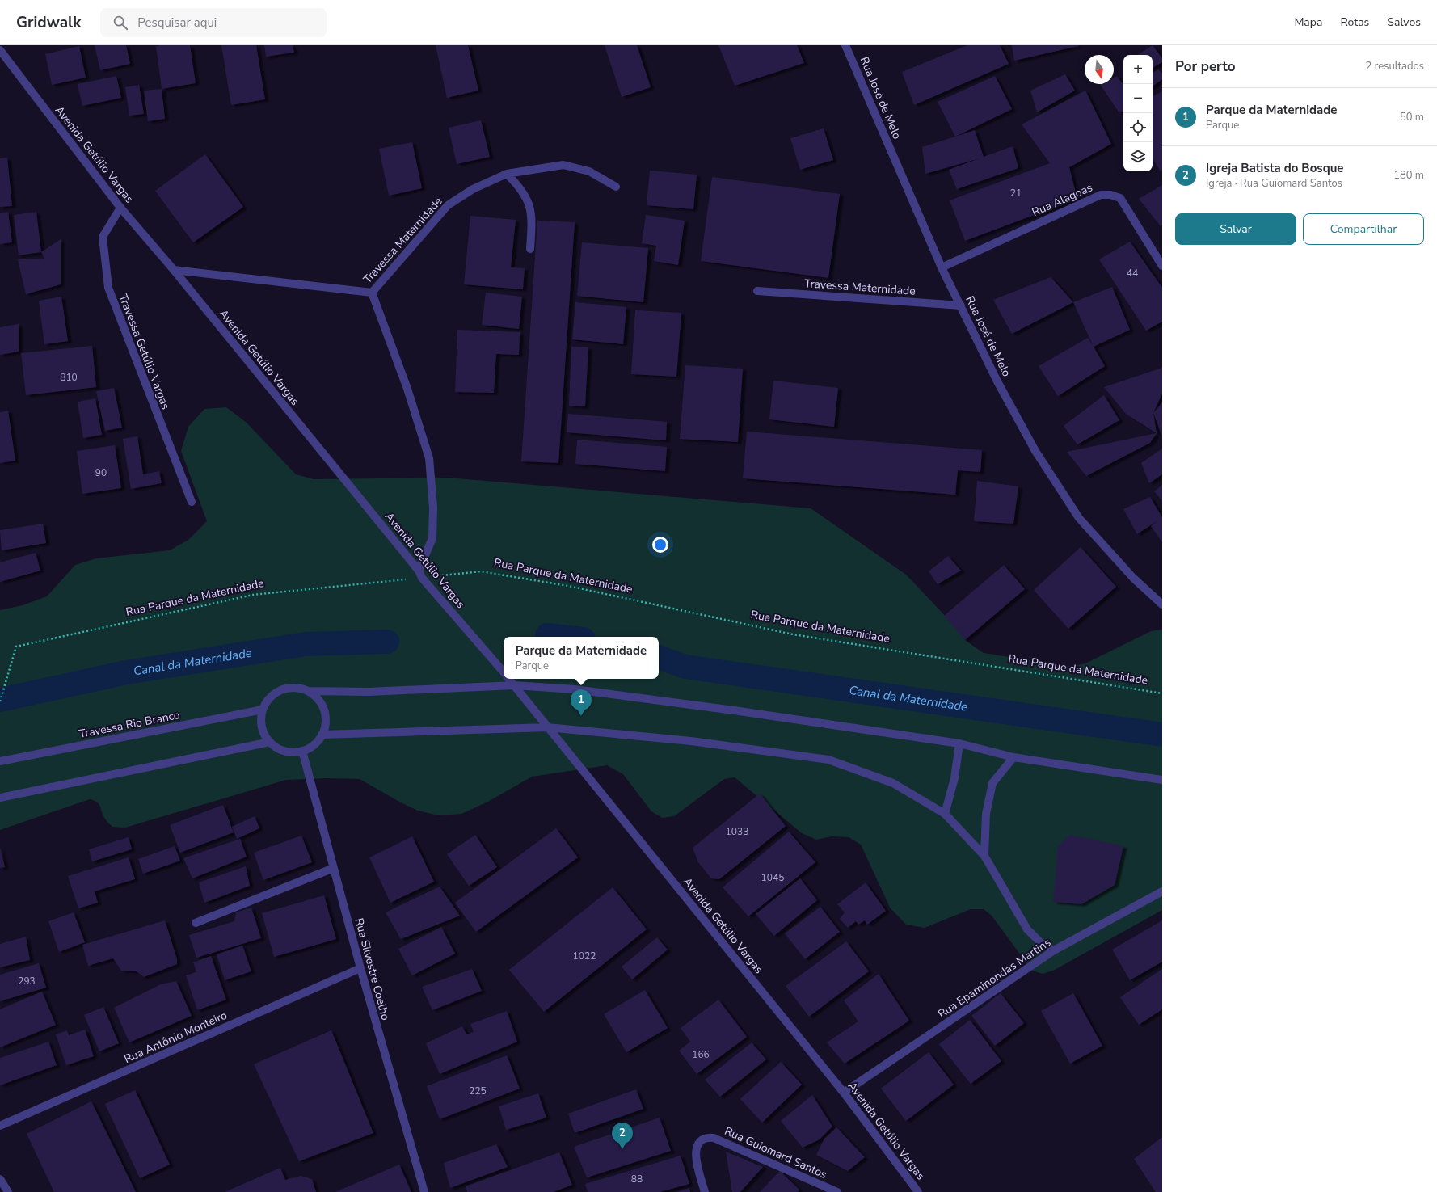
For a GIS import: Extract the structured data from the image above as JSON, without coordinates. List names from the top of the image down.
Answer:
{
  "streets": {
    "street": [
      "Rua José de Melo",
      "Avenida Getúlio Vargas",
      "Rua Alagoas",
      "Travessa Maternidade",
      "Travessa Getúlio Vargas",
      "Travessa Rio Branco",
      "Rua Silvestre Coelho",
      "Rua Epaminondas Martins",
      "Rua Antônio Monteiro",
      "Rua Guiomard Santos"
    ],
    "path": ["Rua Parque da Maternidade"]
  },
  "crossings": [
    ["Rua José de Melo", "Rua Alagoas"],
    ["Rua José de Melo", "Travessa Maternidade"],
    ["Avenida Getúlio Vargas", "Travessa Maternidade"],
    ["Avenida Getúlio Vargas", "Travessa Getúlio Vargas"],
    ["Avenida Getúlio Vargas", "Rua Parque da Maternidade"],
    ["Avenida Getúlio Vargas", "Rua Epaminondas Martins"],
    ["Travessa Rio Branco", "Rua Silvestre Coelho"],
    ["Rua Silvestre Coelho", "Rua Antônio Monteiro"]
  ],
  "water": ["Canal da Maternidade"],
  "house_numbers": [
    "21",
    "44",
    "810",
    "90",
    "1033",
    "1045",
    "1022",
    "293",
    "166",
    "225",
    "88"
  ],
  "north": "bottom",
  "page": {
    "header": "Gridwalk",
    "search": "Pesquisar aqui",
    "nav": ["Mapa", "Rotas", "Salvos"],
    "heading": ["Por perto", "2 resultados"],
    "map_buttons": ["+", "−"],
    "list": [
      {
        "mark": "1",
        "name": "Parque da Maternidade",
        "note": "Parque",
        "value": "50 m"
      },
      {
        "mark": "2",
        "name": "Igreja Batista do Bosque",
        "note": "Igreja · Rua Guiomard Santos",
        "value": "180 m"
      }
    ],
    "buttons": ["Salvar", "Compartilhar"],
    "popup": ["Parque da Maternidade", "Parque"],
    "pins": ["1", "2"]
  }
}
